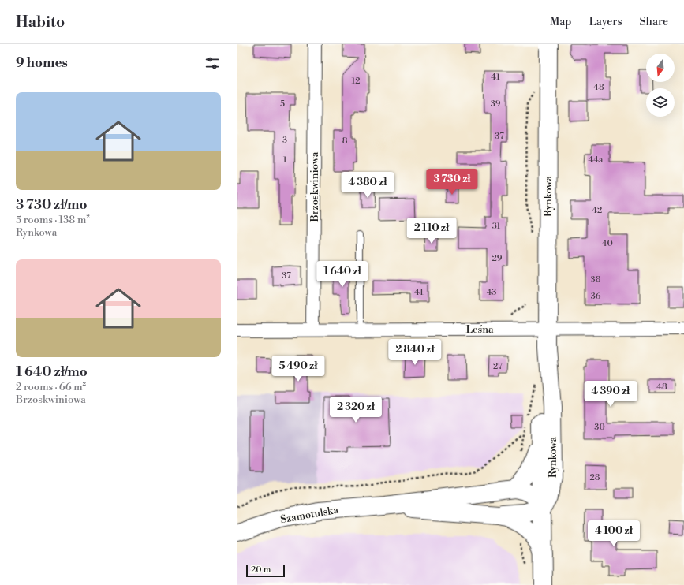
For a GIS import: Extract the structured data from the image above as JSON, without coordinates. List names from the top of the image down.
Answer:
{
  "streets": {
    "street": [
      "Brzoskwiniowa",
      "Rynkowa",
      "Leśna",
      "Szamotulska"
    ]
  },
  "crossings": [
    ["Brzoskwiniowa", "Leśna"],
    ["Rynkowa", "Leśna"],
    ["Rynkowa", "Szamotulska"]
  ],
  "house_numbers": [
    "41",
    "12",
    "48",
    "5",
    "39",
    "37",
    "3",
    "8",
    "1",
    "44a",
    "42",
    "31",
    "40",
    "29",
    "37",
    "38",
    "41",
    "43",
    "36",
    "27",
    "48",
    "30",
    "28"
  ],
  "scale_bar": "20 m",
  "north": "bottom",
  "page": {
    "header": "Habito",
    "nav": ["Map", "Layers", "Share"],
    "heading": "9 homes",
    "list": [
      {
        "name": "3 730 zł/mo",
        "note": "5 rooms · 138 m² · Rynkowa"
      },
      {
        "name": "1 640 zł/mo",
        "note": "2 rooms · 66 m² · Brzoskwiniowa"
      }
    ],
    "price": [
      "3 730 zł",
      "4 380 zł",
      "2 110 zł",
      "1 640 zł",
      "2 840 zł",
      "5 490 zł",
      "4 390 zł",
      "2 320 zł",
      "4 100 zł"
    ],
    "scale": "20 m"
  }
}
